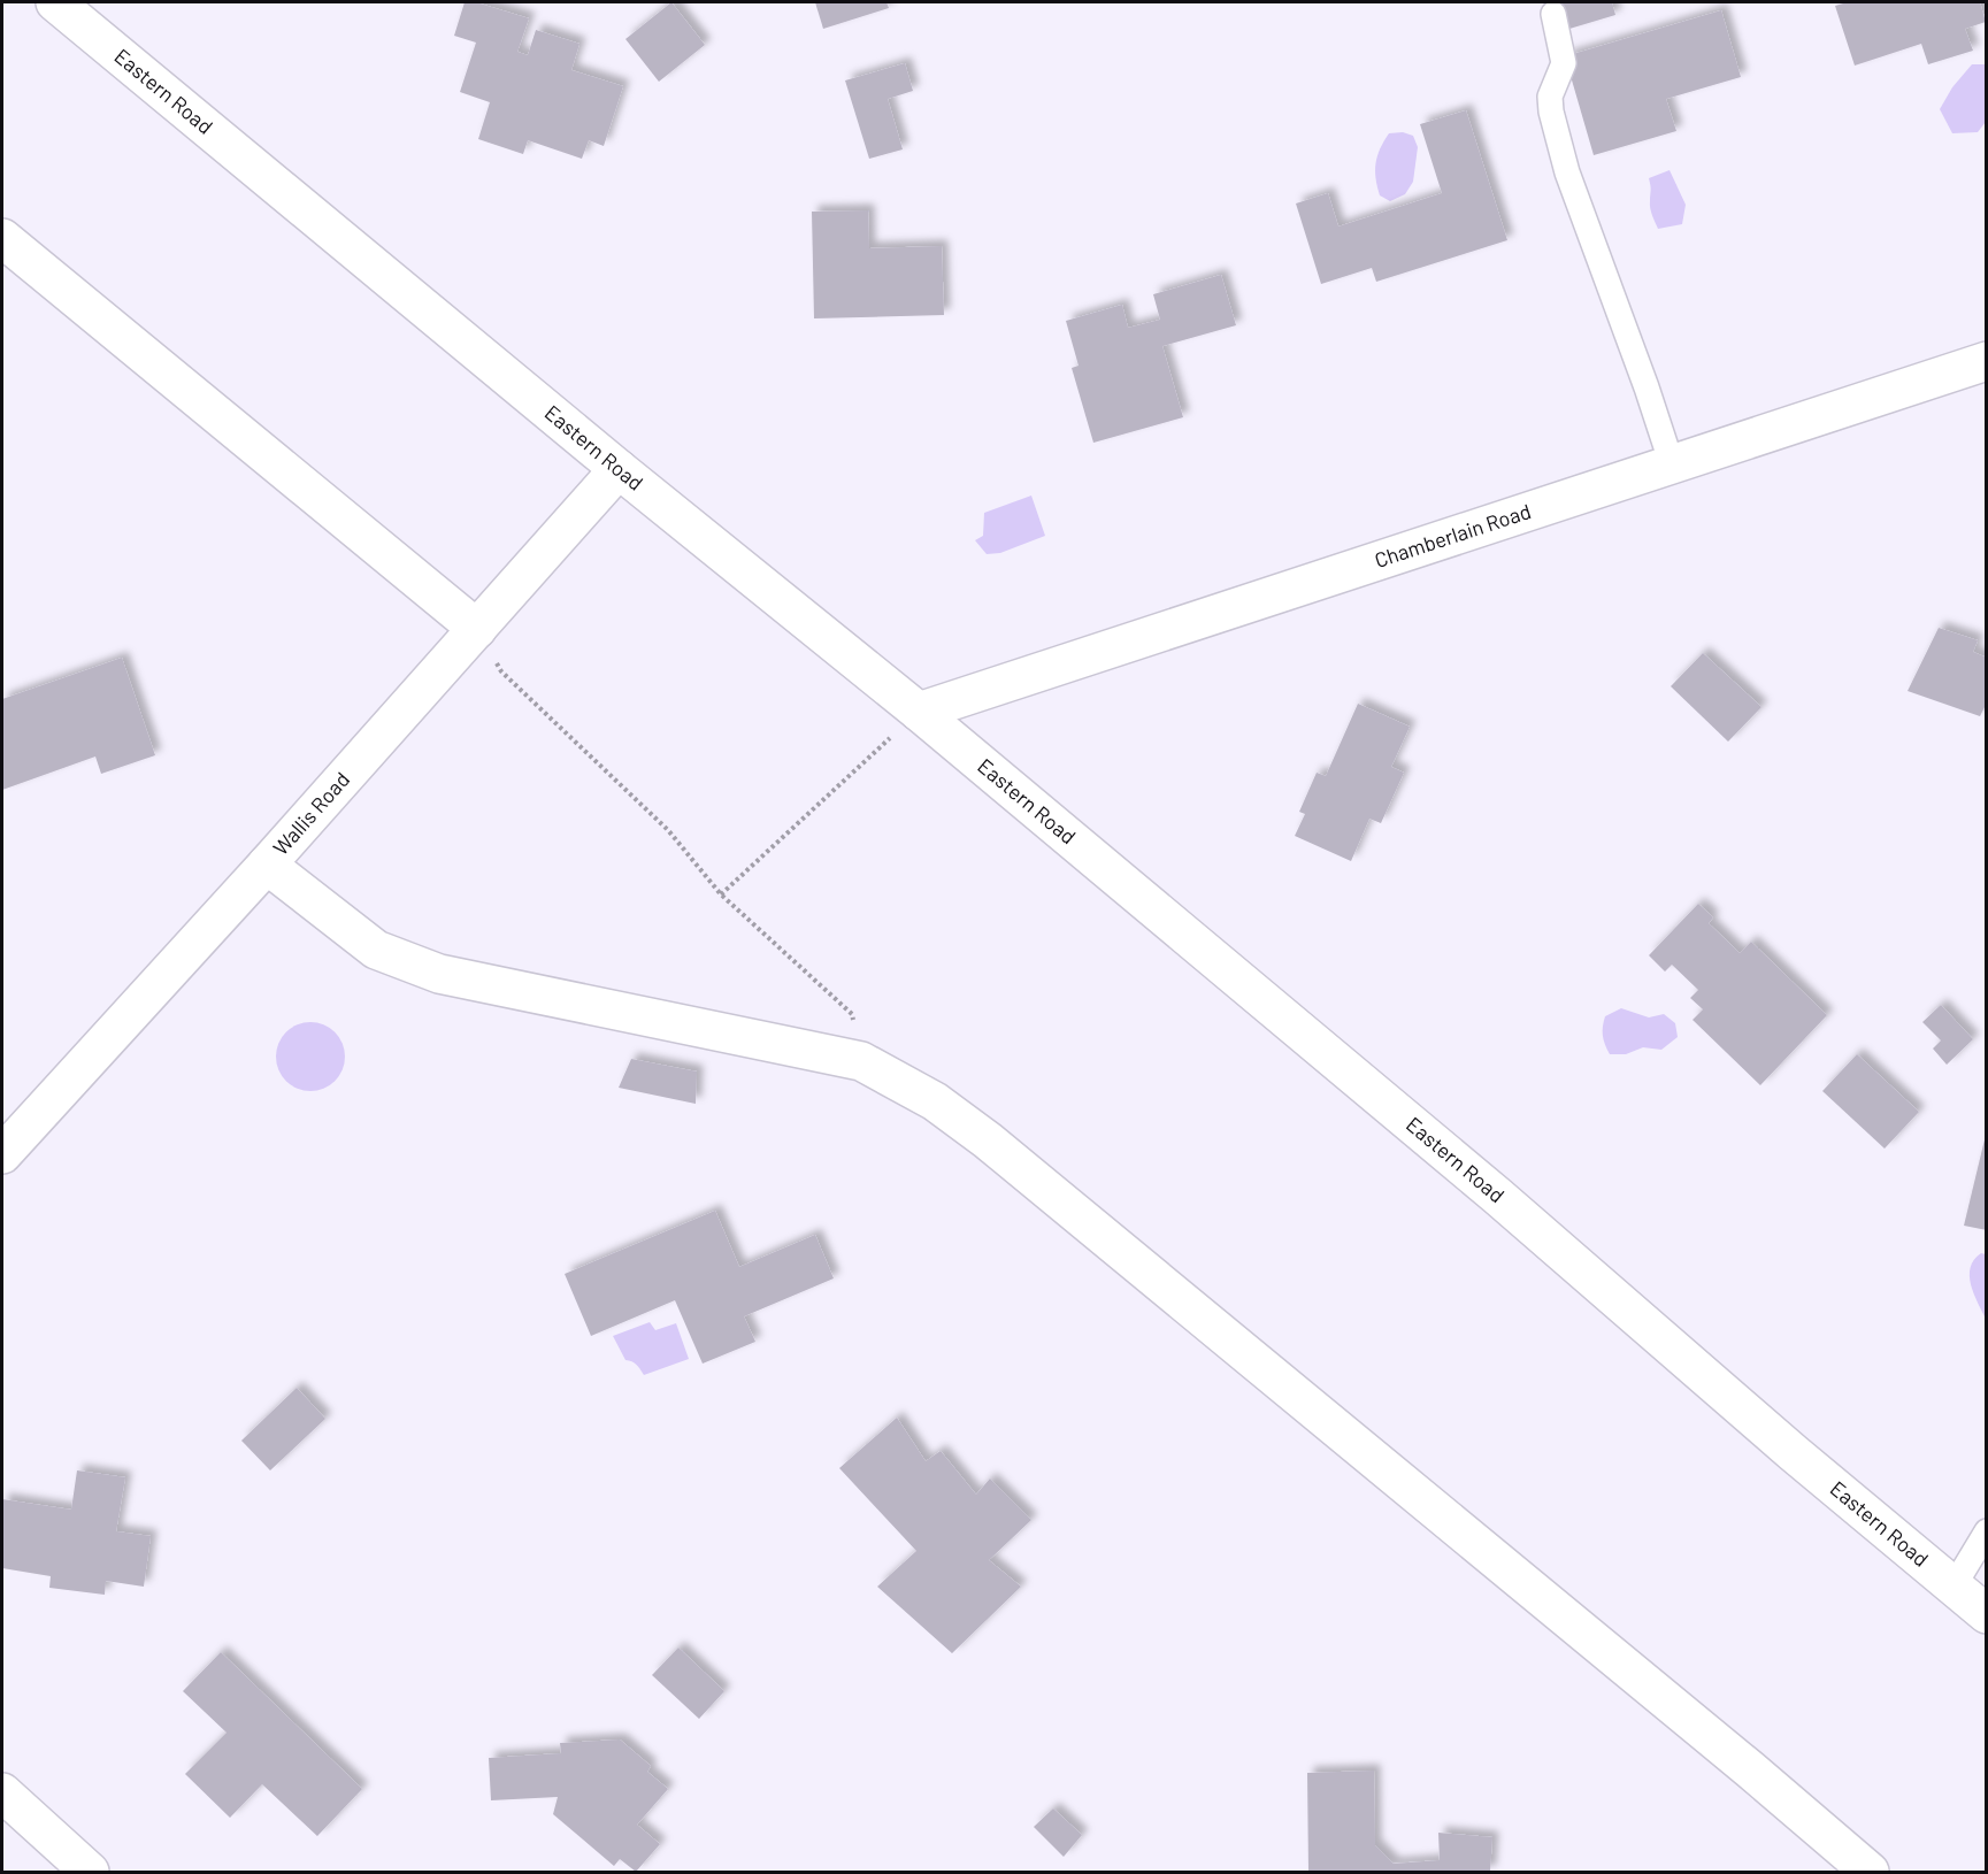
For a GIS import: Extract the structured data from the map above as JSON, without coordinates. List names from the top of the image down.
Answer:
{
  "streets": {
    "street": ["Eastern Road", "Chamberlain Road", "Wallis Road"]
  },
  "crossings": [
    ["Eastern Road", "Chamberlain Road"],
    ["Eastern Road", "Wallis Road"]
  ]
}
